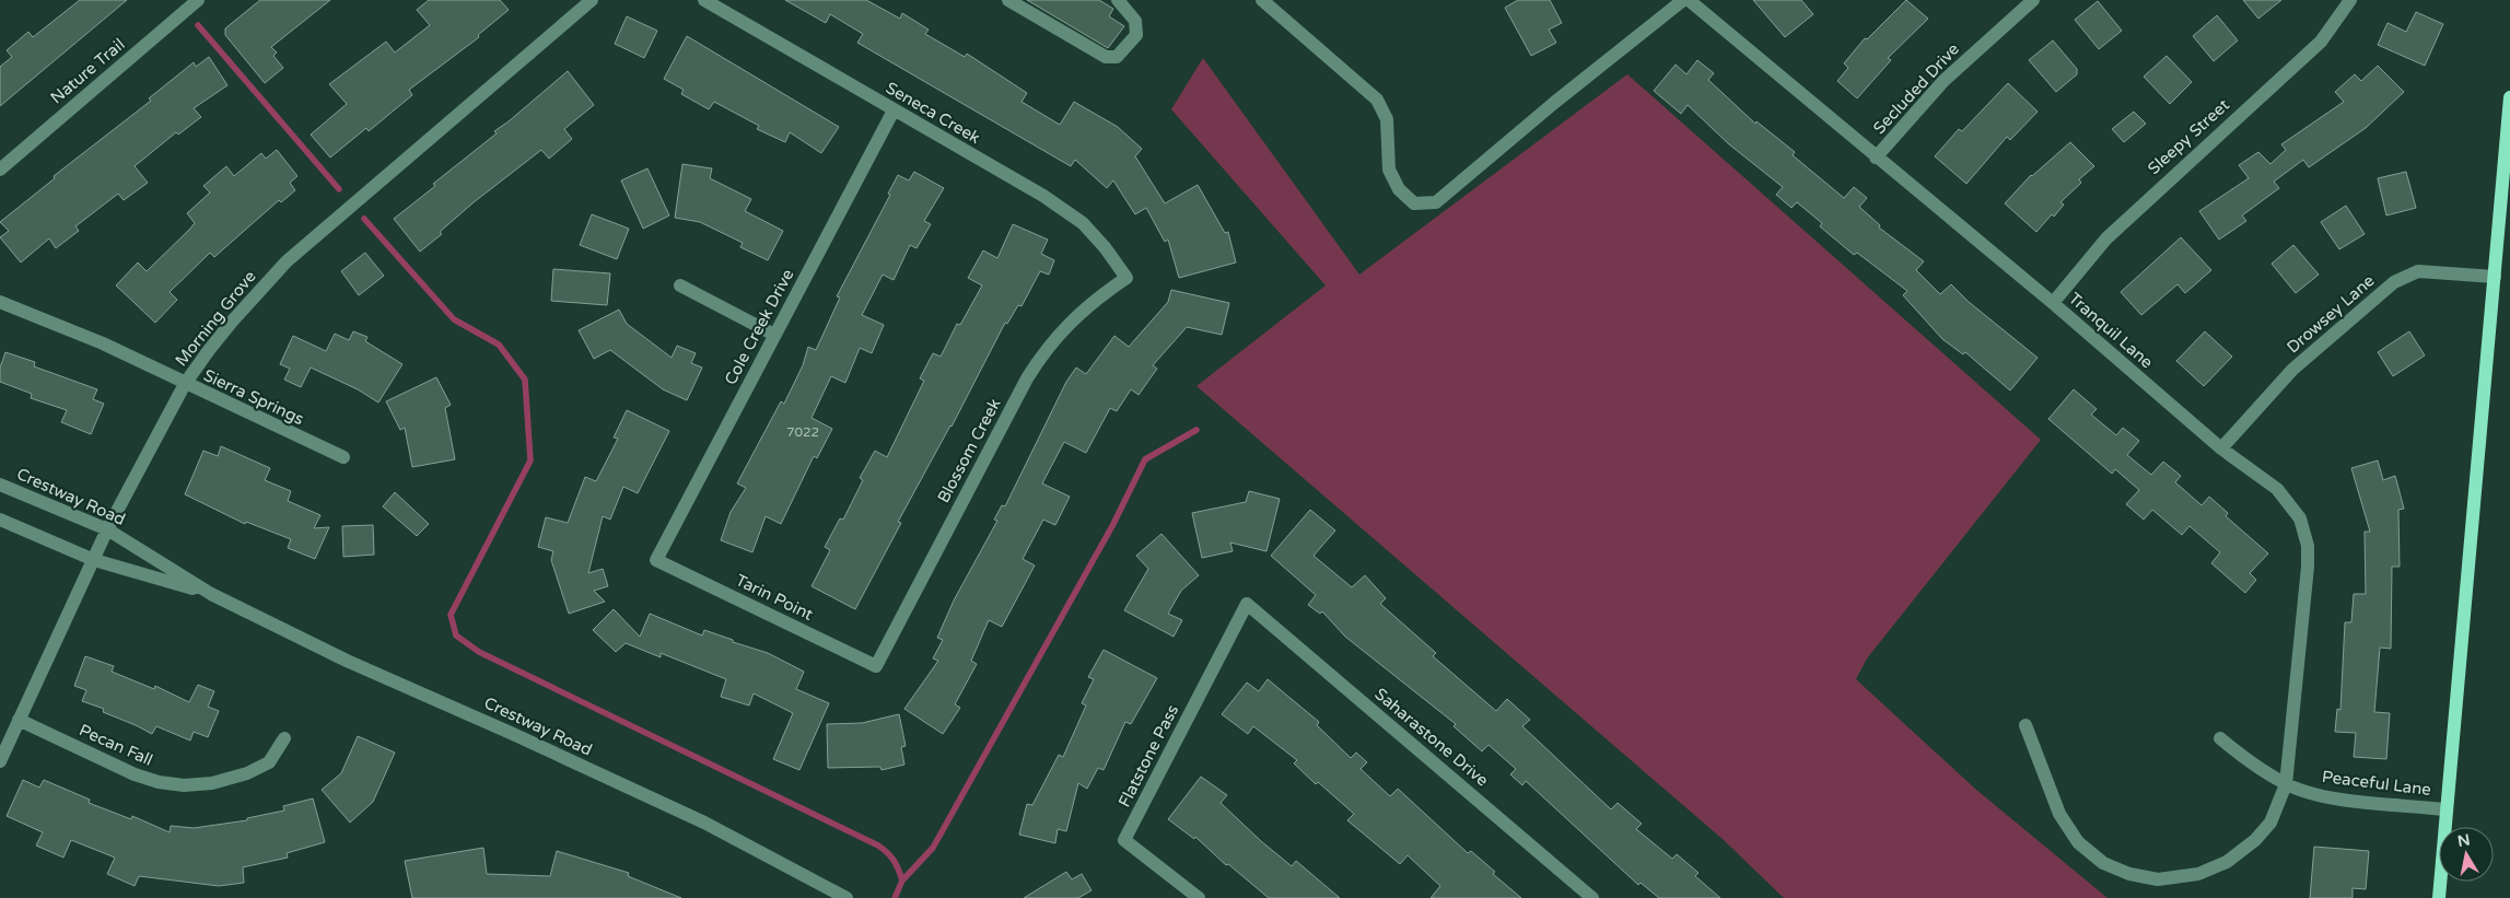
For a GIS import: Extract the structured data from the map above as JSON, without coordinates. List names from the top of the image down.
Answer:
{
  "streets": {
    "street": [
      "Nature Trail",
      "Secluded Drive",
      "Seneca Creek",
      "Sleepy Street",
      "Drowsey Lane",
      "Morning Grove",
      "Cole Creek Drive",
      "Tranquil Lane",
      "Sierra Springs",
      "Blossom Creek",
      "Crestway Road",
      "Tarin Point",
      "Saharastone Drive",
      "Pecan Fall",
      "Flatstone Pass",
      "Peaceful Lane"
    ]
  },
  "crossings": [
    ["Secluded Drive", "Tranquil Lane"],
    ["Seneca Creek", "Cole Creek Drive"],
    ["Seneca Creek", "Blossom Creek"],
    ["Sleepy Street", "Tranquil Lane"],
    ["Drowsey Lane", "Tranquil Lane"],
    ["Morning Grove", "Sierra Springs"],
    ["Morning Grove", "Crestway Road"],
    ["Morning Grove", "Pecan Fall"],
    ["Cole Creek Drive", "Tarin Point"],
    ["Tranquil Lane", "Peaceful Lane"],
    ["Blossom Creek", "Tarin Point"],
    ["Saharastone Drive", "Flatstone Pass"]
  ],
  "house_numbers": ["7022"],
  "north": "top"
}
